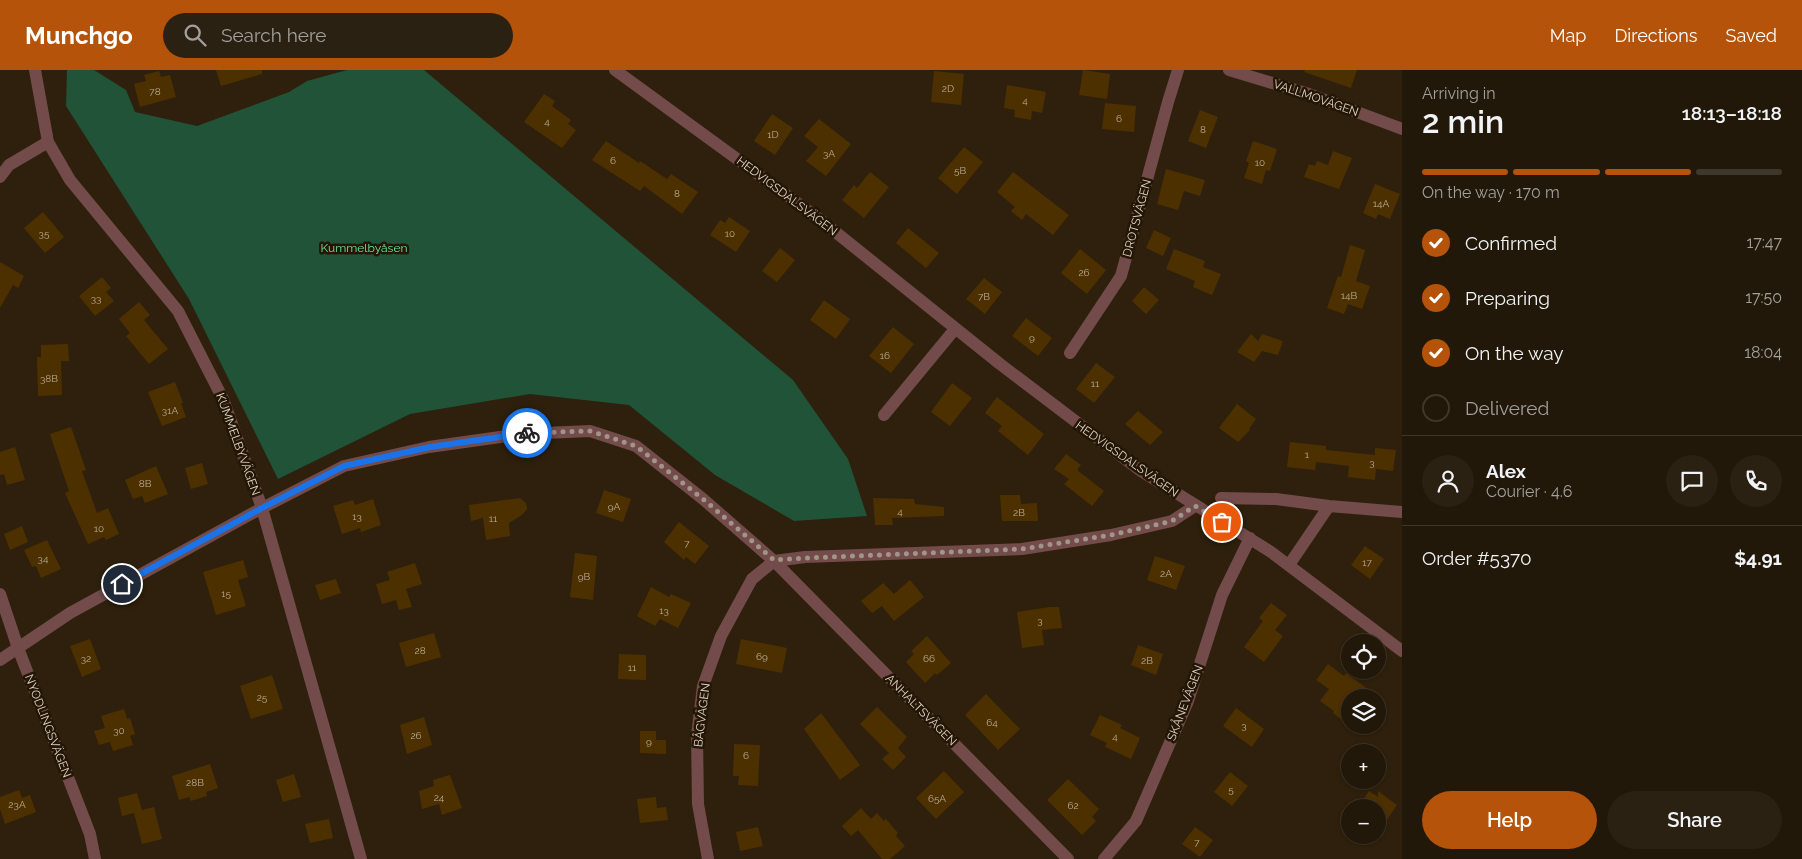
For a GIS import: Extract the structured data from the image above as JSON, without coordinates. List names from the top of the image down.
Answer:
{
  "streets": {
    "street": [
      "VALLMOVÄGEN",
      "HEDVIGSDALSVÄGEN",
      "DROTSVÄGEN",
      "KUMMELBYVÄGEN",
      "SKÅNEVÄGEN",
      "ANHALTSVÄGEN",
      "BÅGVÄGEN",
      "NYODLINGSVÄGEN"
    ]
  },
  "crossings": [
    ["HEDVIGSDALSVÄGEN", "SKÅNEVÄGEN"],
    ["KUMMELBYVÄGEN", "ANHALTSVÄGEN"],
    ["ANHALTSVÄGEN", "BÅGVÄGEN"],
    ["ANHALTSVÄGEN", "NYODLINGSVÄGEN"]
  ],
  "parks": ["Kummelbyåsen"],
  "house_numbers": [
    "2D",
    "78",
    "4",
    "6",
    "4",
    "8",
    "1D",
    "3A",
    "6",
    "10",
    "5B",
    "8",
    "14A",
    "35",
    "10",
    "26",
    "14B",
    "7B",
    "33",
    "9",
    "16",
    "38B",
    "11",
    "31A",
    "1",
    "3",
    "8B",
    "9A",
    "4",
    "2B",
    "13",
    "11",
    "10",
    "7",
    "34",
    "17",
    "2A",
    "9B",
    "15",
    "13",
    "3",
    "28",
    "69",
    "32",
    "66",
    "2B",
    "11",
    "25",
    "64",
    "3",
    "30",
    "26",
    "4",
    "9",
    "6",
    "28B",
    "5",
    "24",
    "65A",
    "23A",
    "62",
    "7"
  ],
  "page": {
    "header": "Munchgo",
    "search": "Search here",
    "nav": ["Map", "Directions", "Saved"],
    "heading": ["2 min", "Arriving in", "18:13–18:18"],
    "panel": [
      "Alex",
      "Courier · 4.6",
      "Order #5370",
      "$4.91"
    ],
    "bar": "On the way · 170 m",
    "list": [
      ["Confirmed", "17:47"],
      ["Preparing", "17:50"],
      ["On the way", "18:04"],
      "Delivered"
    ],
    "map_buttons": ["+", "−"],
    "buttons": ["Help", "Share"]
  }
}
